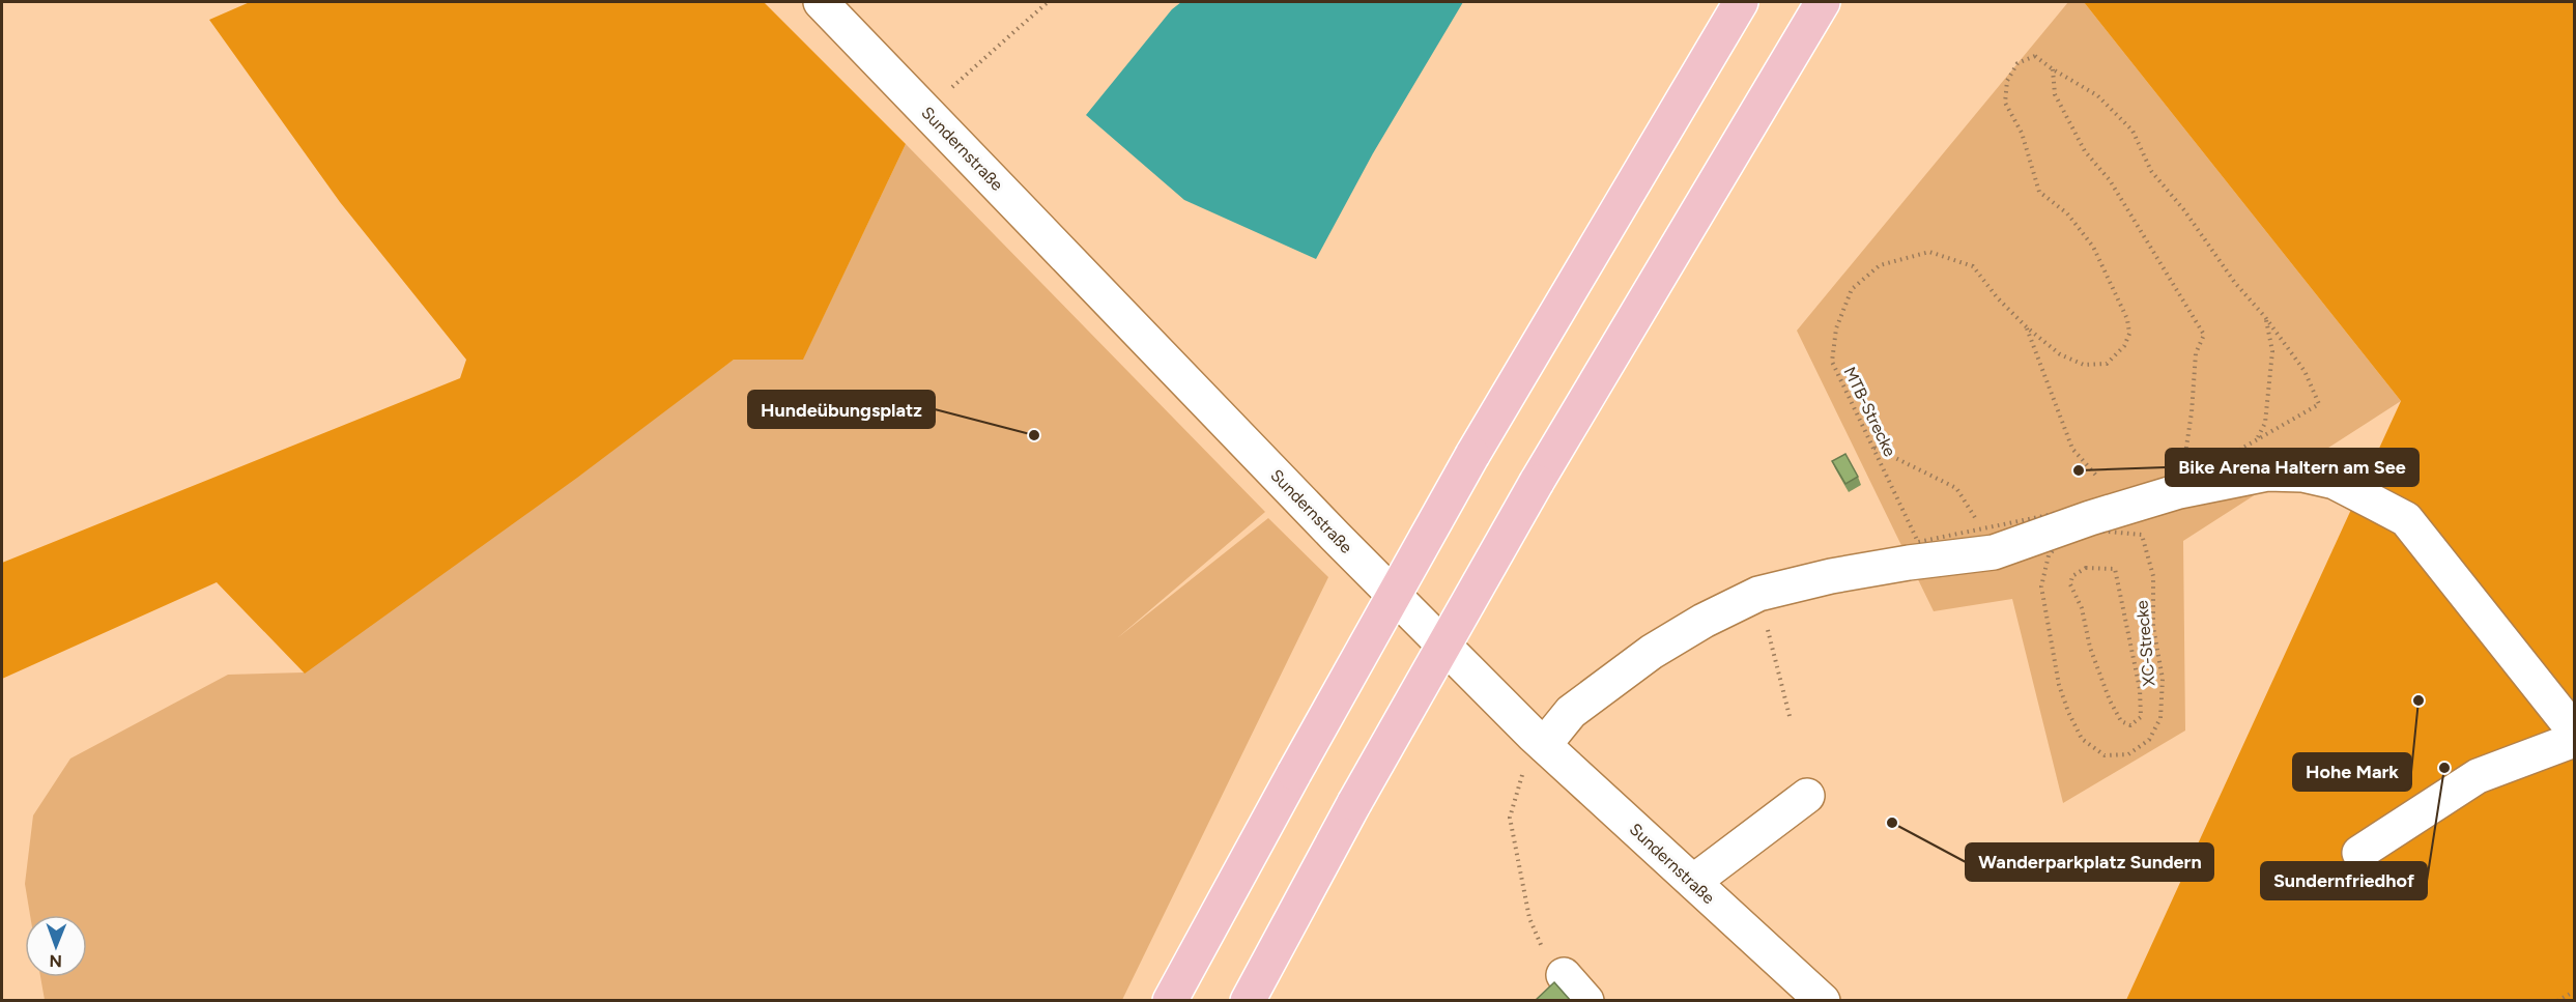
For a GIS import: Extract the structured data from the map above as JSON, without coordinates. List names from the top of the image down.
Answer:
{
  "streets": {
    "street": ["Sundernstraße"],
    "path": ["MTB-Strecke", "XC-Strecke"]
  },
  "places": [
    "Hundeübungsplatz",
    "Bike Arena Haltern am See",
    "Hohe Mark",
    "Sundernfriedhof",
    "Wanderparkplatz Sundern"
  ],
  "north": "bottom"
}
